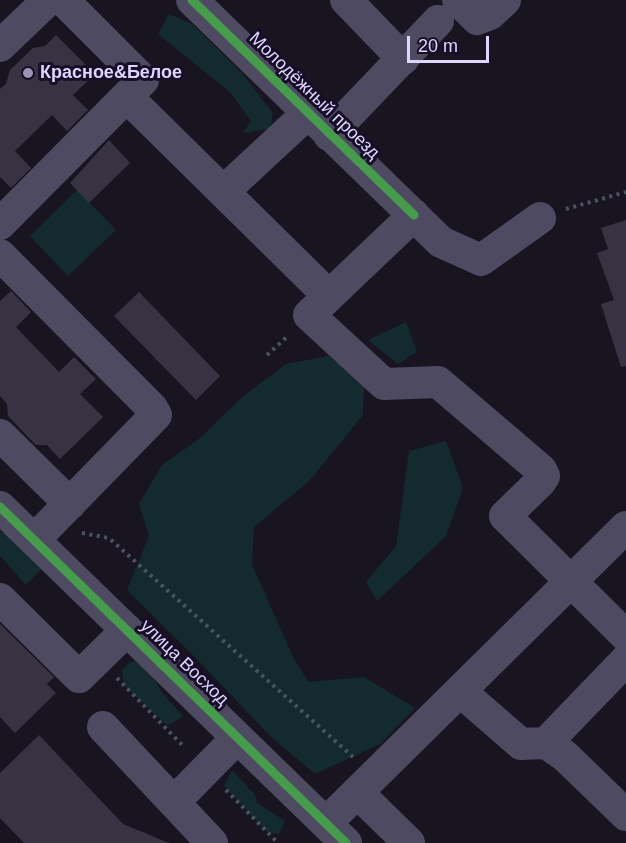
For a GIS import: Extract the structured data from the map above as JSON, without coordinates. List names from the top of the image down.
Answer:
{
  "streets": {
    "street": ["Молодёжный проезд", "улица Восход"]
  },
  "places": ["Красное&Белое"],
  "scale_bar": "20 m"
}
